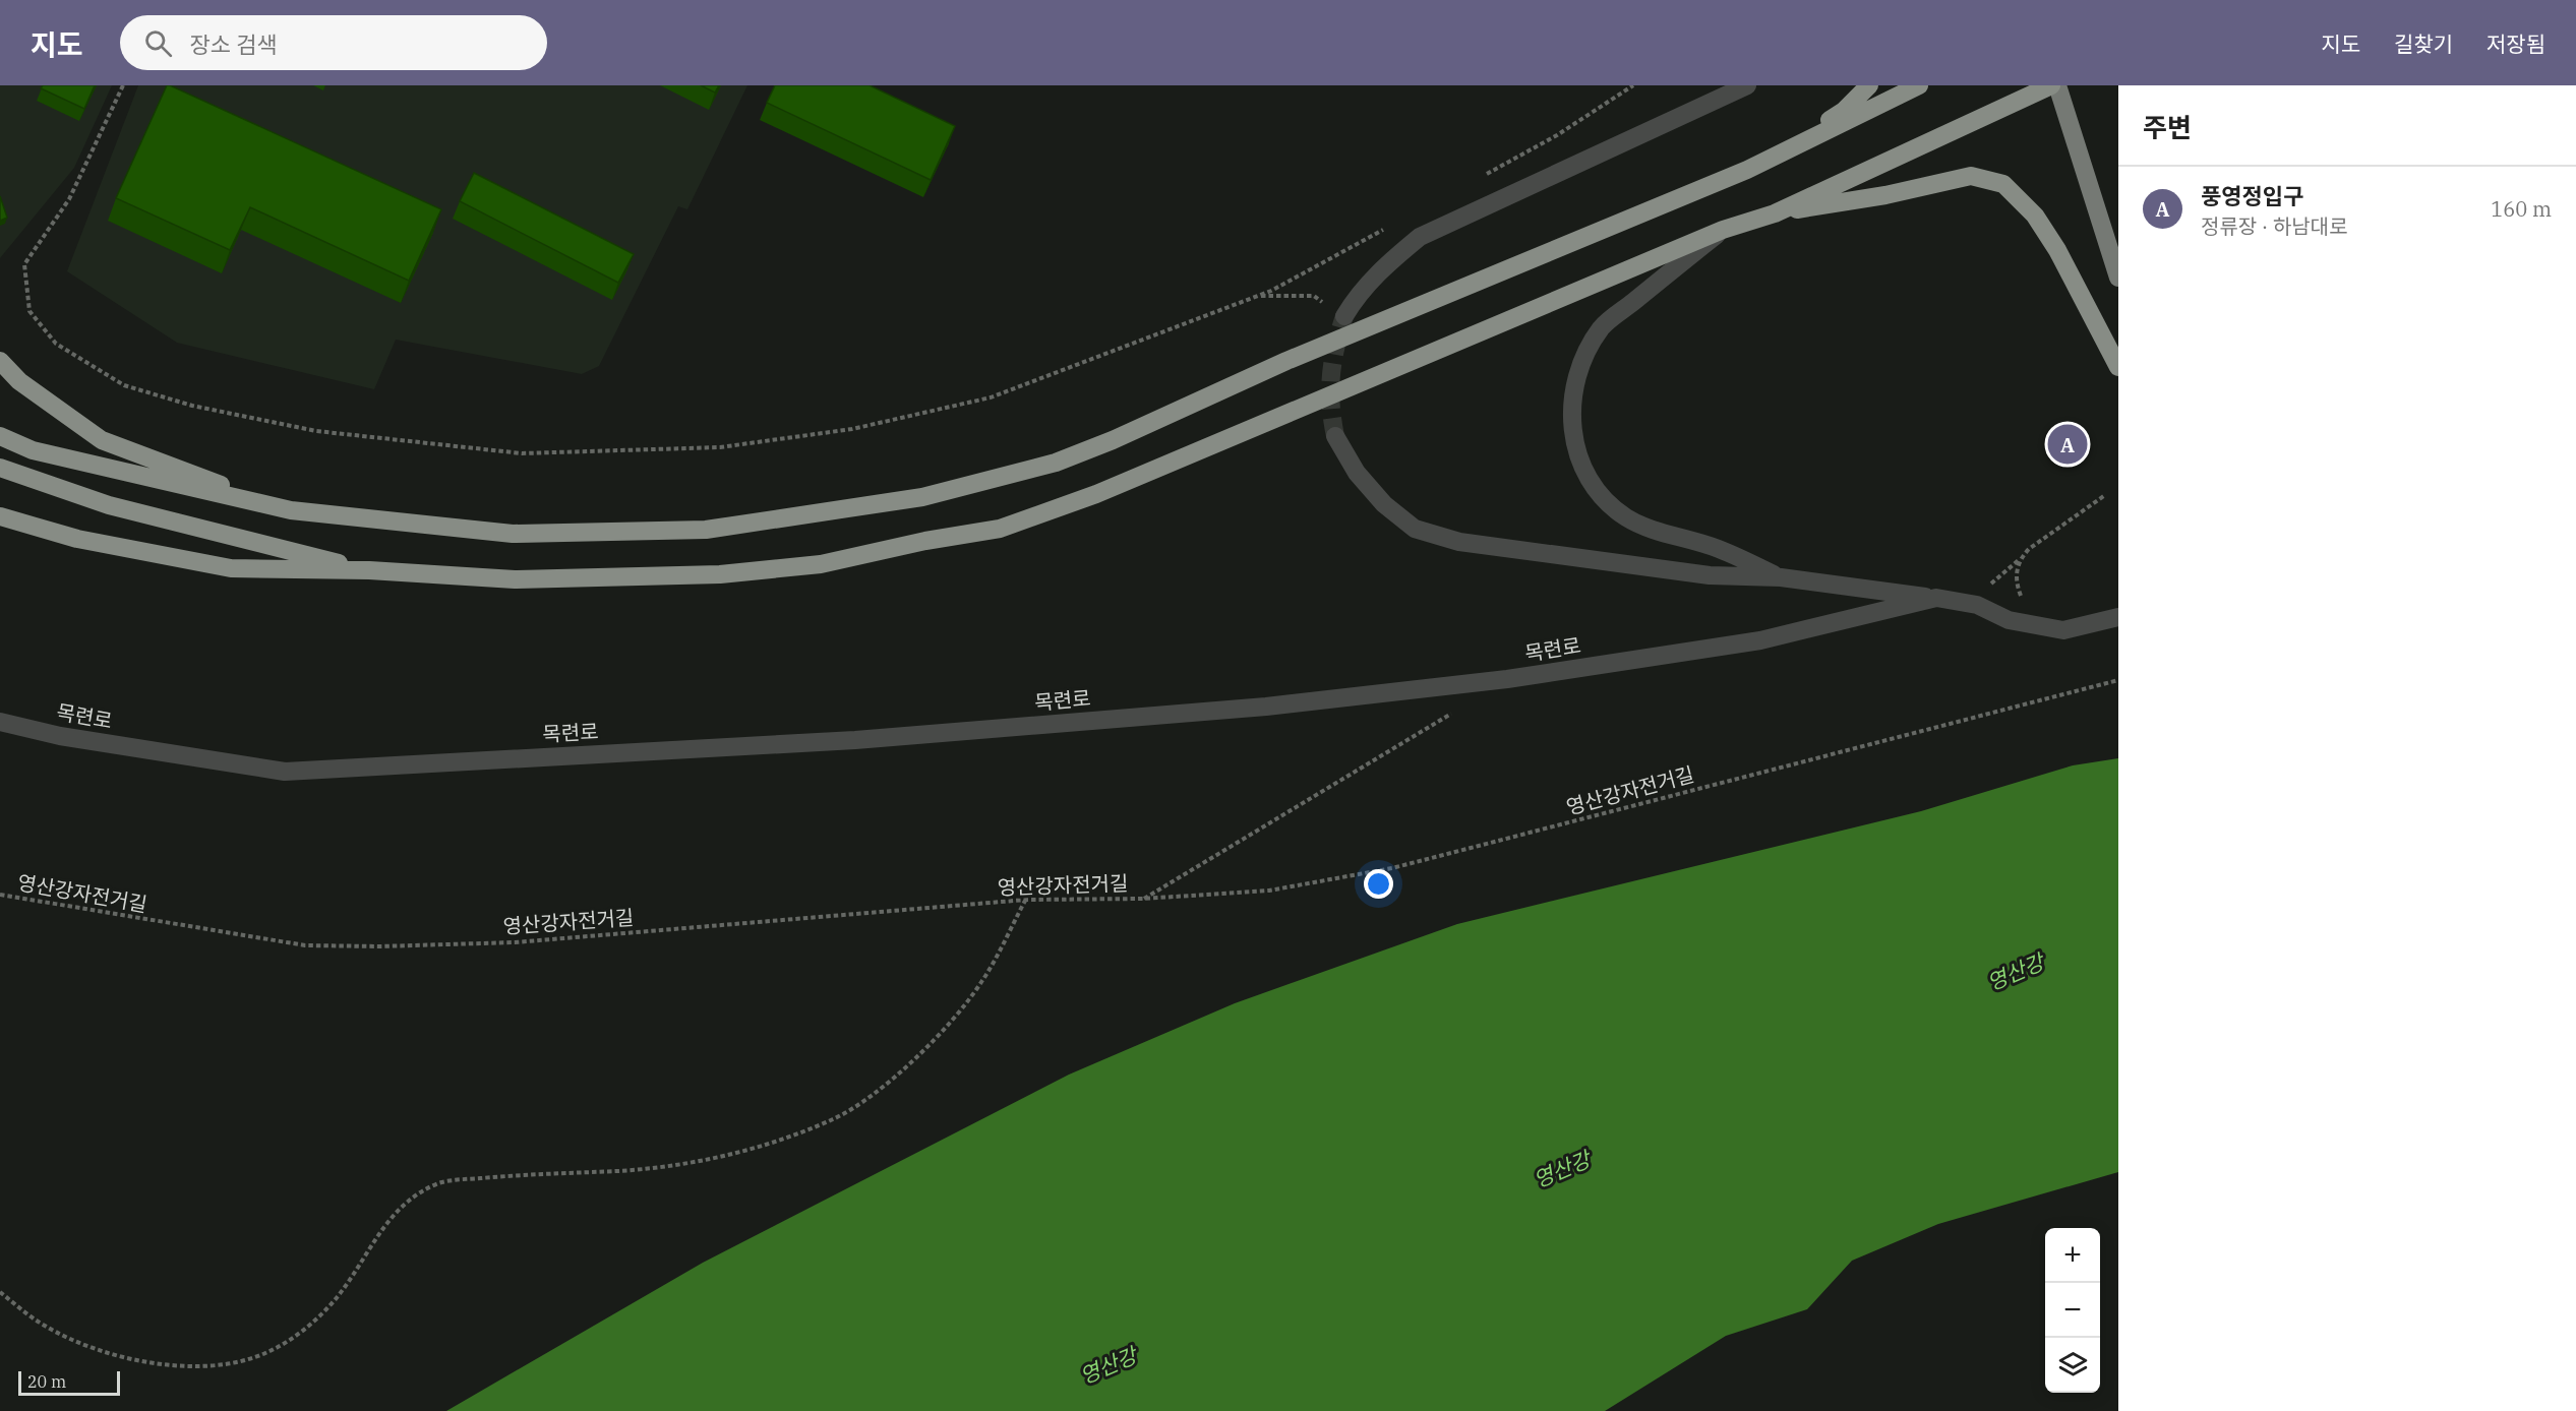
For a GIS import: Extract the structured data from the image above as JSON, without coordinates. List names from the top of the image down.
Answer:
{
  "streets": {
    "street": ["목련로"],
    "path": ["영산강자전거길"]
  },
  "water": ["영산강"],
  "scale_bar": "20 m",
  "page": {
    "header": "지도",
    "search": "장소 검색",
    "nav": ["지도", "길찾기", "저장됨"],
    "heading": "주변",
    "list": [
      {
        "mark": "A",
        "name": "풍영정입구",
        "note": "정류장 · 하남대로",
        "value": "160 m"
      }
    ],
    "pins": "A",
    "map_buttons": ["+", "−"],
    "scale": "20 m"
  }
}
